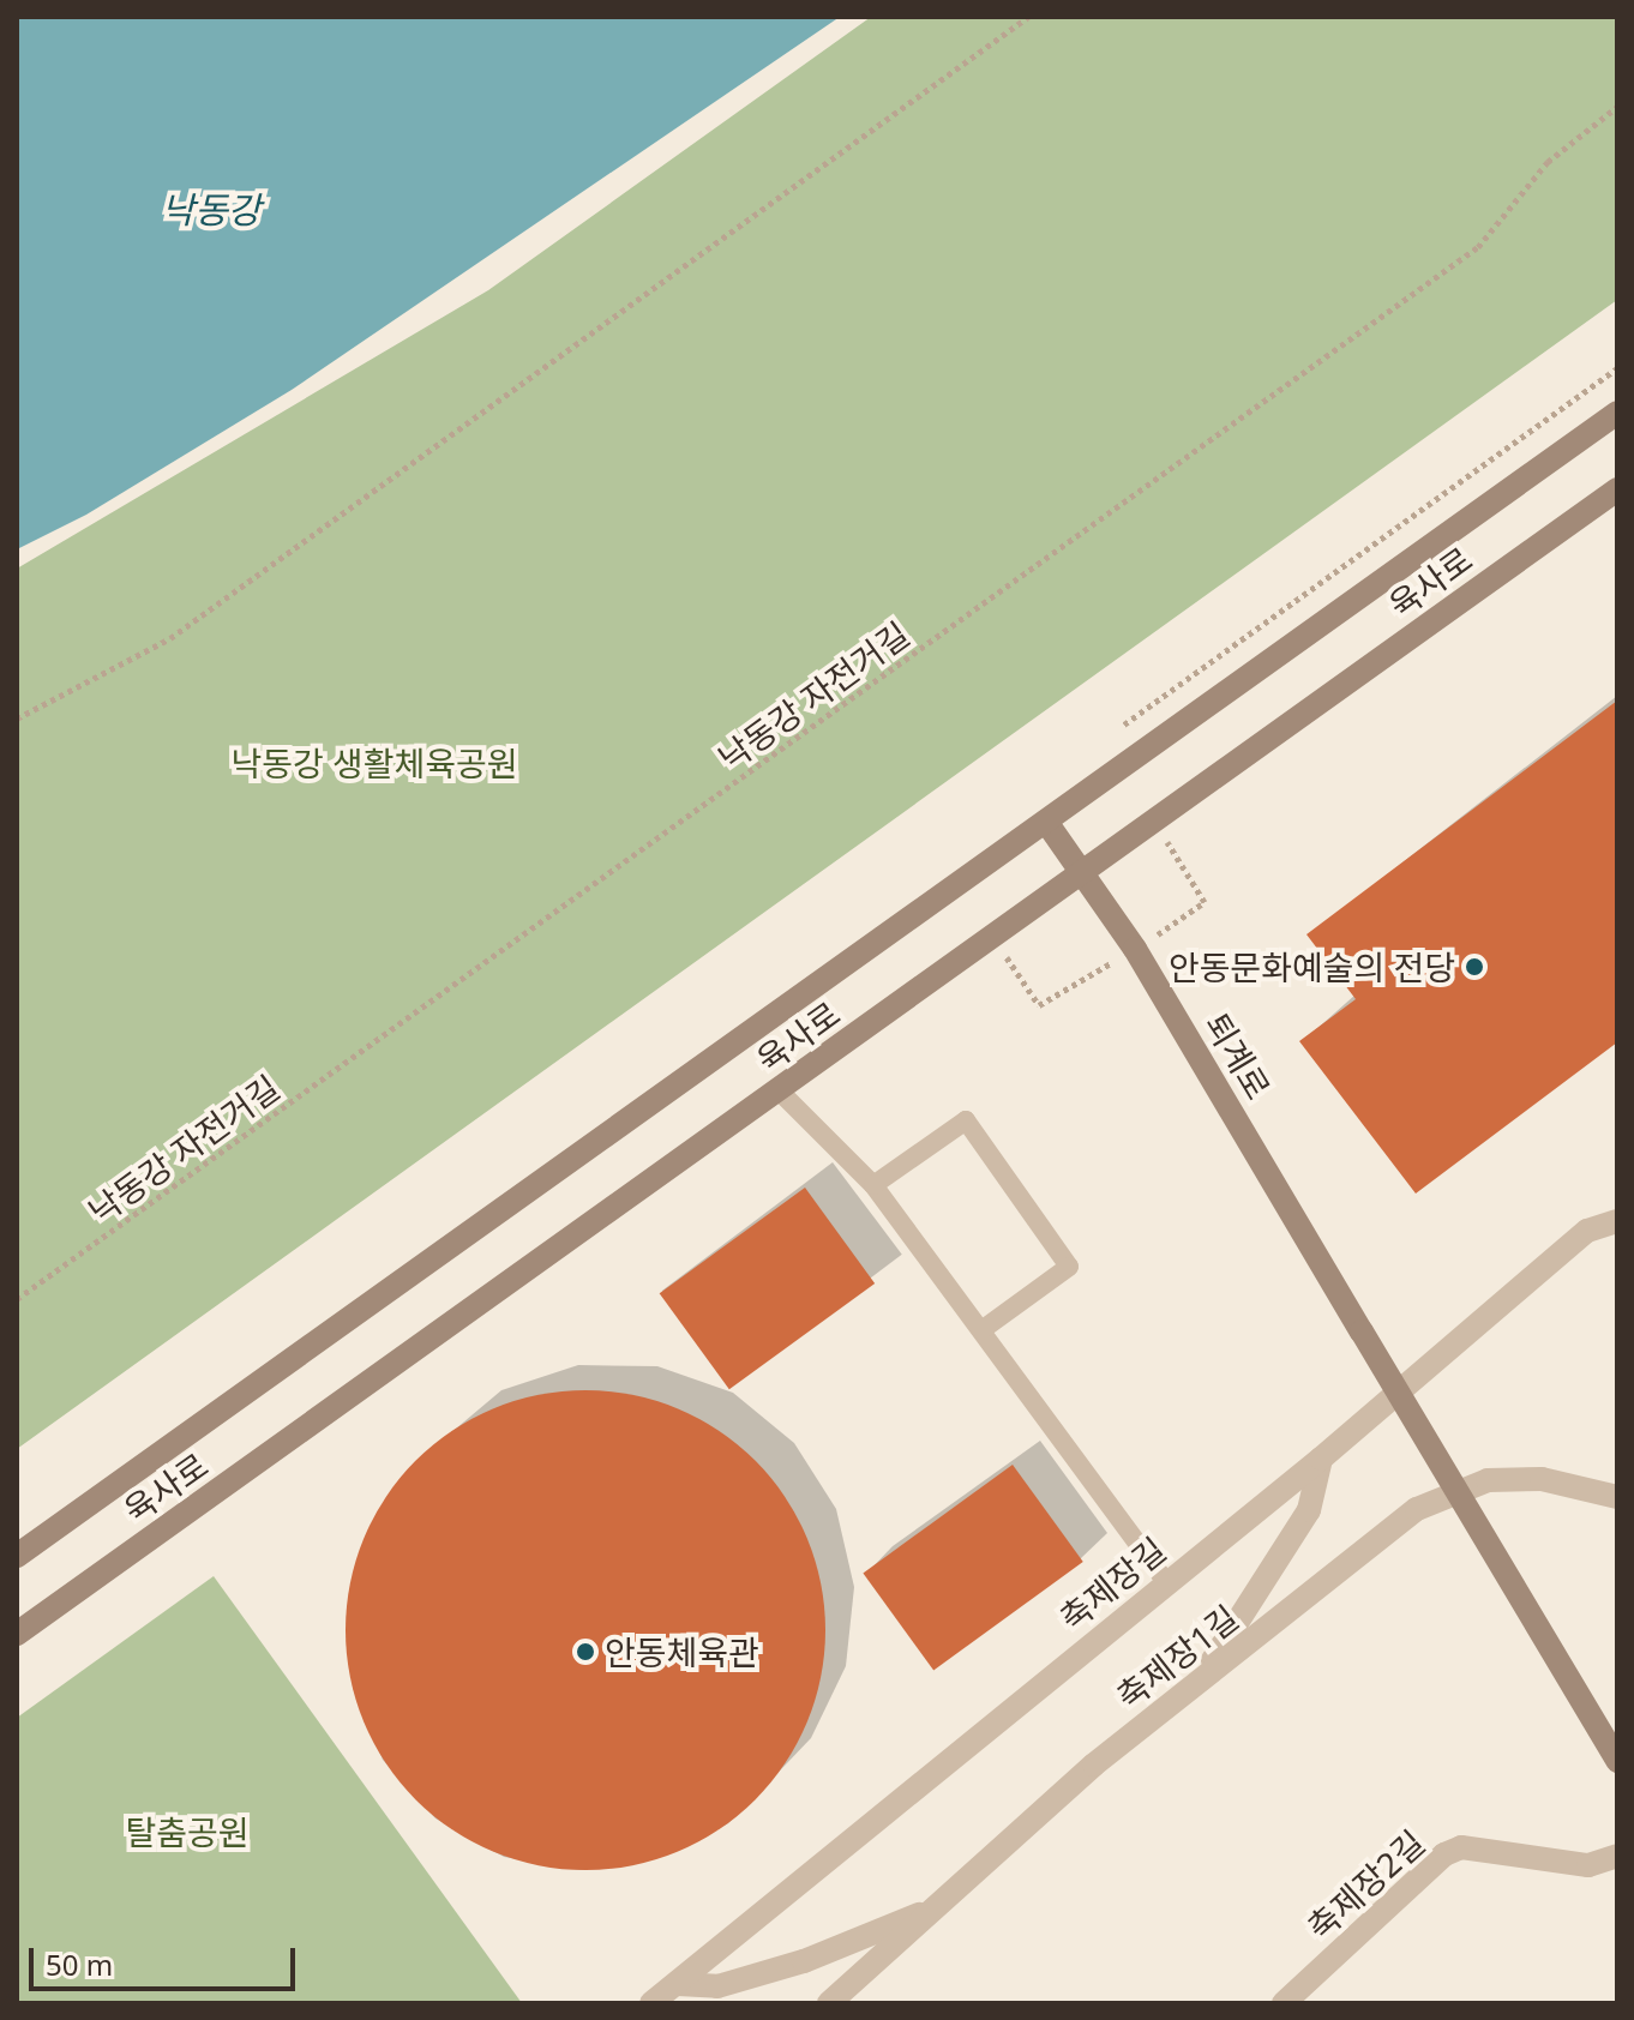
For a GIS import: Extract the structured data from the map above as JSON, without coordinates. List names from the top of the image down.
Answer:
{
  "streets": {
    "street": [
      "육사로",
      "퇴계로",
      "축제장길",
      "축제장1길",
      "축제장2길"
    ],
    "path": ["낙동강 자전거길"]
  },
  "crossings": [
    ["육사로", "퇴계로"]
  ],
  "water": ["낙동강"],
  "parks": ["낙동강 생활체육공원", "탈춤공원"],
  "places": ["안동문화예술의 전당", "안동체육관"],
  "scale_bar": "50 m"
}
